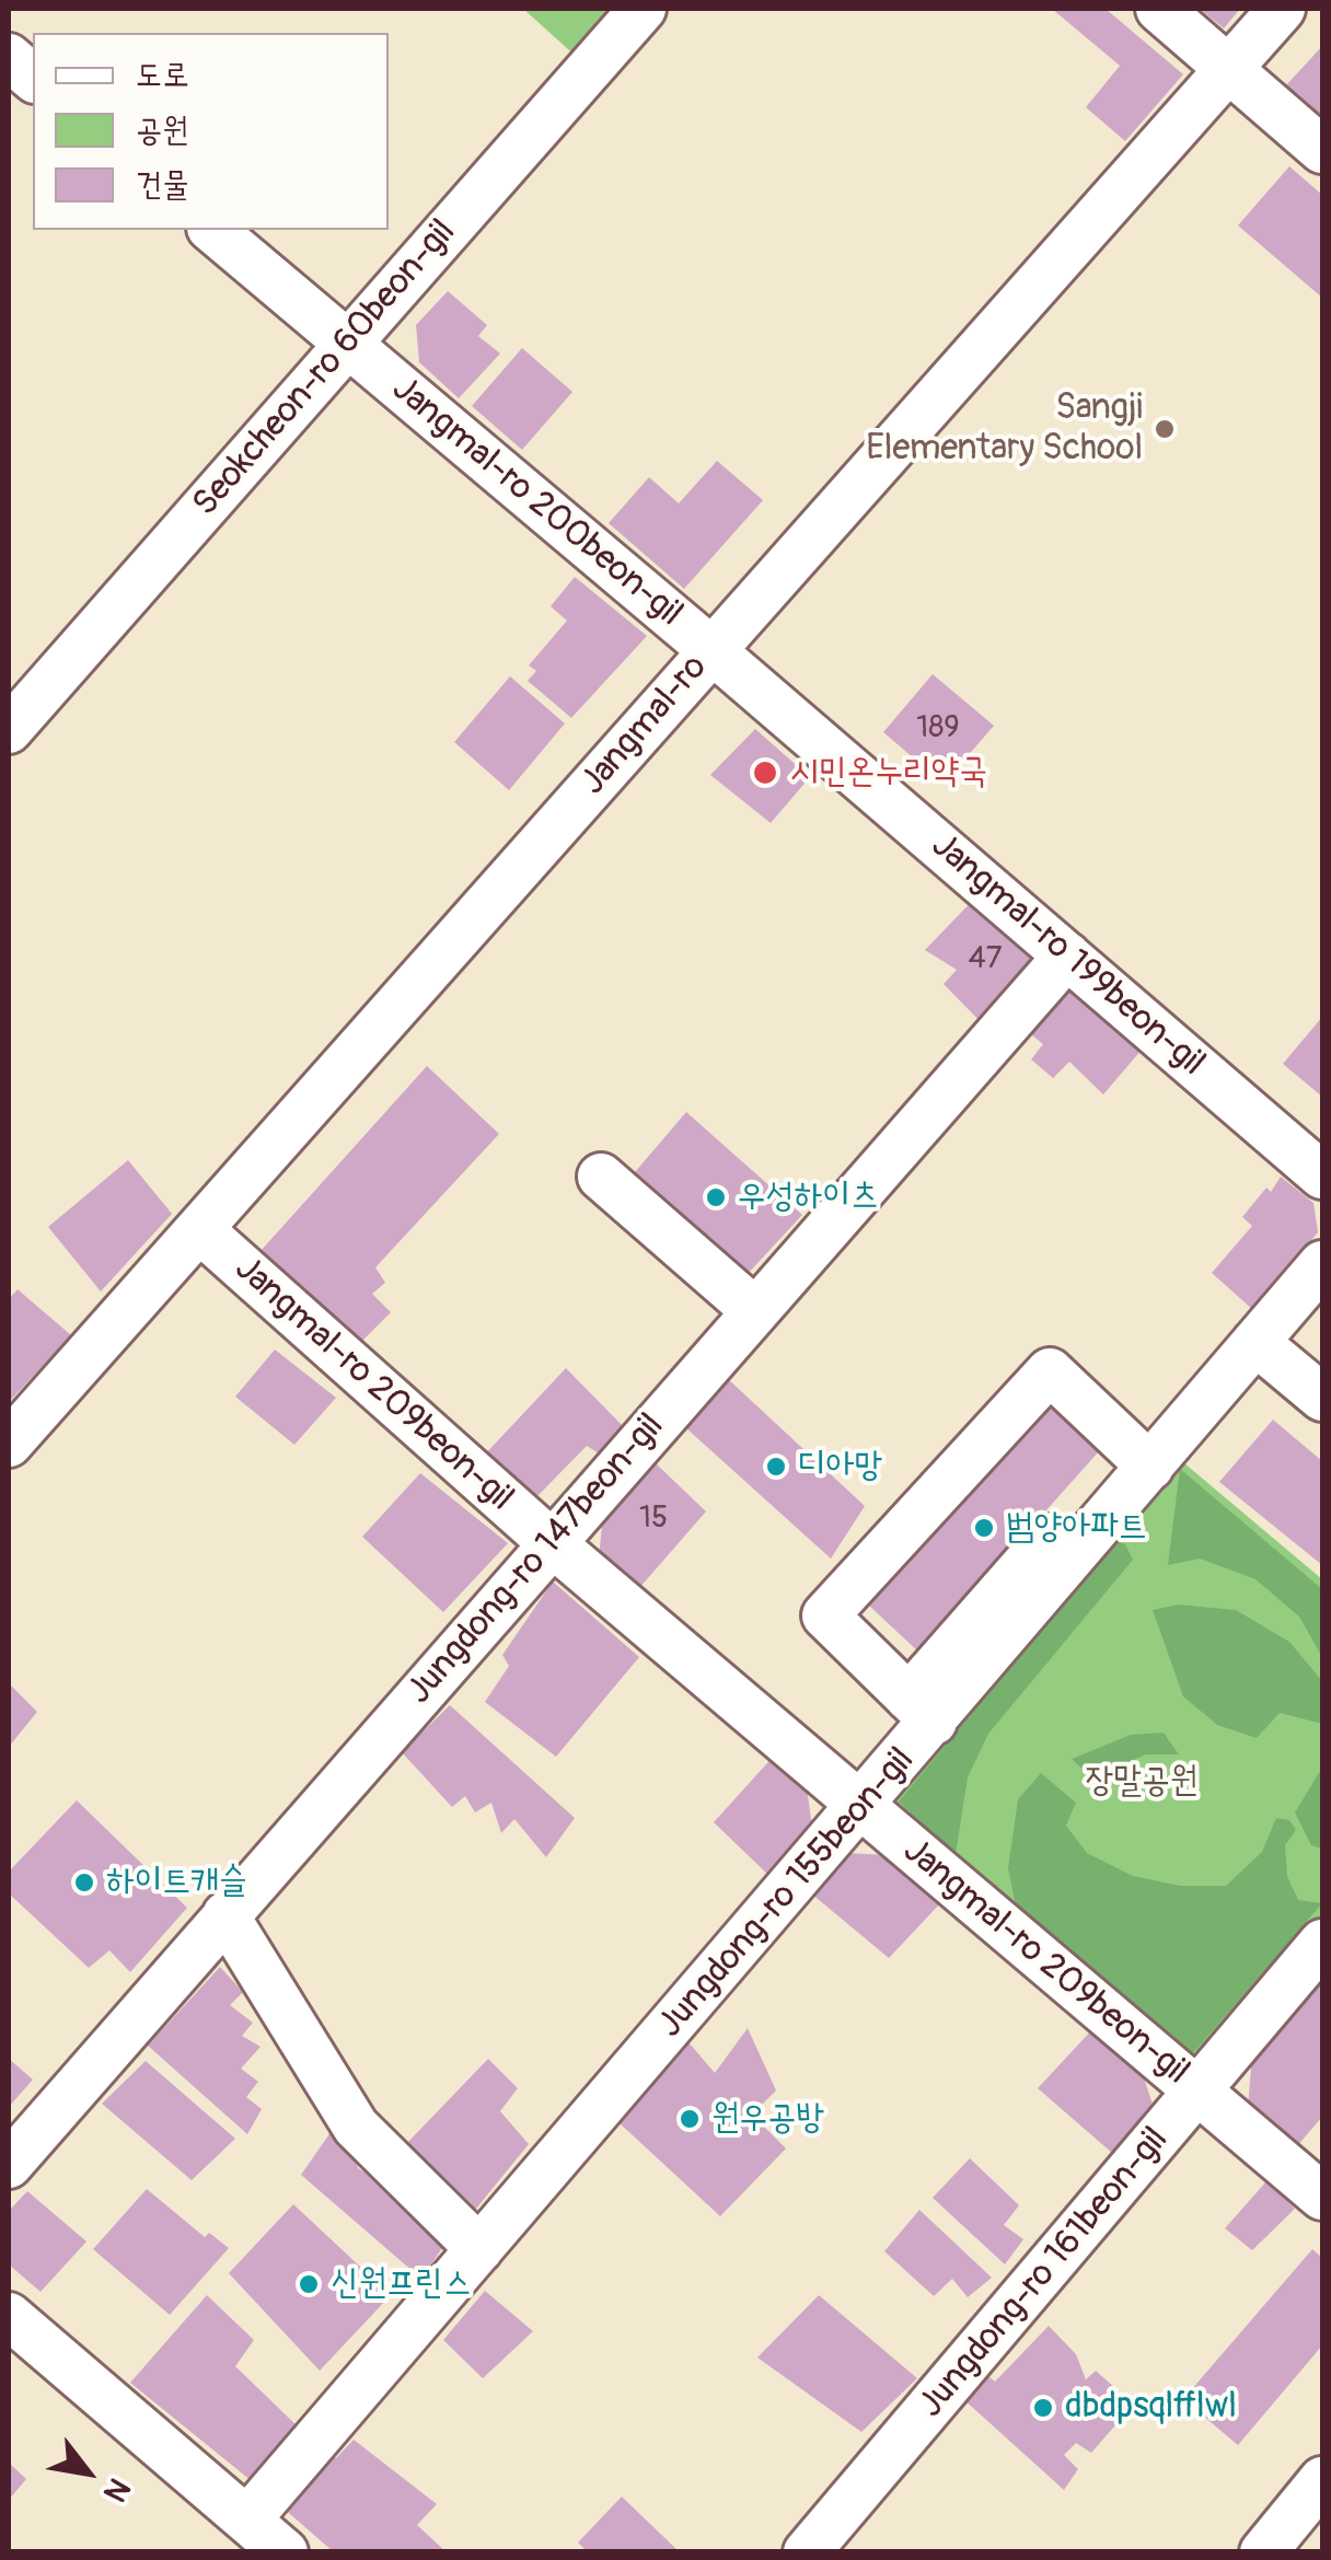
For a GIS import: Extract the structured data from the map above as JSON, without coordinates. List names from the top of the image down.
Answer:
{
  "streets": {
    "street": [
      "Seokcheon-ro 60beon-gil",
      "Jangmal-ro 200beon-gil",
      "Jangmal-ro",
      "Jangmal-ro 199beon-gil",
      "Jangmal-ro 209beon-gil",
      "Jungdong-ro 147beon-gil",
      "Jungdong-ro 155beon-gil",
      "Jungdong-ro 161beon-gil"
    ]
  },
  "crossings": [
    ["Seokcheon-ro 60beon-gil", "Jangmal-ro 200beon-gil"],
    ["Jangmal-ro 200beon-gil", "Jangmal-ro"],
    ["Jangmal-ro 200beon-gil", "Jangmal-ro 199beon-gil"],
    ["Jangmal-ro", "Jangmal-ro 199beon-gil"],
    ["Jangmal-ro", "Jangmal-ro 209beon-gil"],
    ["Jangmal-ro 199beon-gil", "Jungdong-ro 147beon-gil"],
    ["Jangmal-ro 209beon-gil", "Jungdong-ro 147beon-gil"],
    ["Jangmal-ro 209beon-gil", "Jungdong-ro 155beon-gil"],
    ["Jangmal-ro 209beon-gil", "Jungdong-ro 161beon-gil"]
  ],
  "parks": ["장말공원"],
  "places": [
    "Sangji Elementary School",
    "시민온누리약국",
    "우성하이츠",
    "디아망",
    "범양아파트",
    "하이트캐슬",
    "원우공방",
    "신원프린스",
    "dbdpsqlfflwl"
  ],
  "house_numbers": ["189", "47", "15"],
  "legend": ["도로", "공원", "건물"],
  "north": "bottom right"
}
